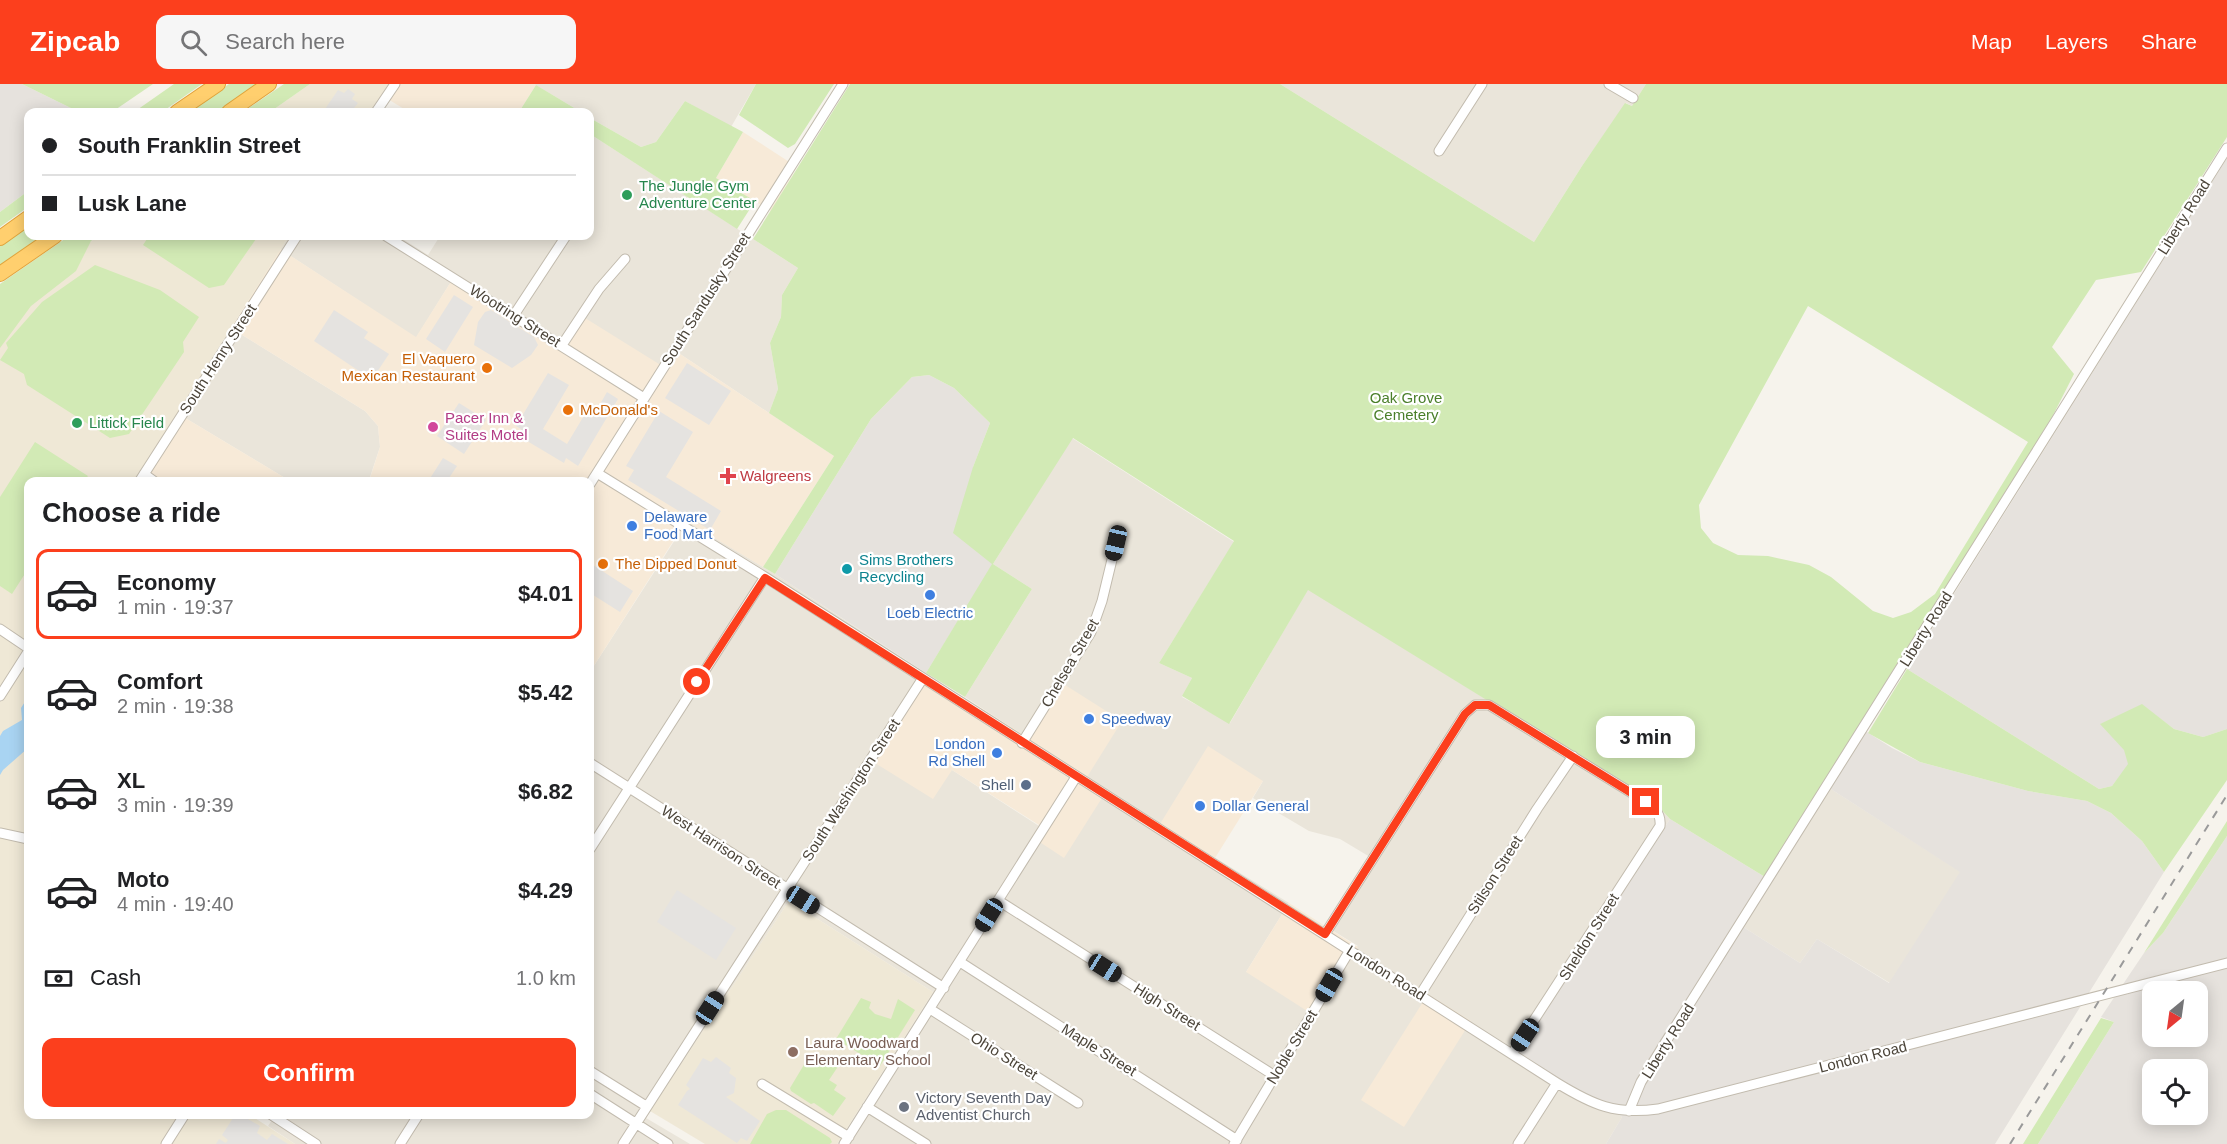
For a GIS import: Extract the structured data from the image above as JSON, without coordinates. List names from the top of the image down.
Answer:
{
  "streets": {
    "street": [
      "Liberty Road",
      "South Sandusky Street",
      "Wootring Street",
      "South Henry Street",
      "Chelsea Street",
      "South Washington Street",
      "West Harrison Street",
      "Stilson Street",
      "Sheldon Street",
      "London Road",
      "High Street",
      "Noble Street",
      "Maple Street",
      "Ohio Street"
    ]
  },
  "crossings": [
    ["Liberty Road", "London Road"],
    ["South Sandusky Street", "Wootring Street"],
    ["South Sandusky Street", "London Road"],
    ["Chelsea Street", "London Road"],
    ["South Washington Street", "West Harrison Street"],
    ["South Washington Street", "London Road"],
    ["Stilson Street", "Sheldon Street"],
    ["Stilson Street", "London Road"],
    ["Sheldon Street", "London Road"],
    ["London Road", "Noble Street"],
    ["High Street", "Noble Street"],
    ["Noble Street", "Maple Street"]
  ],
  "parks": ["Oak Grove Cemetery"],
  "places": {
    "other": [
      "The Jungle Gym Adventure Center",
      "El Vaquero Mexican Restaurant",
      "McDonald's",
      "Littick Field",
      "Pacer Inn & Suites Motel",
      "Delaware Food Mart",
      "The Dipped Donut",
      "Sims Brothers Recycling",
      "Loeb Electric",
      "Speedway",
      "London Rd Shell",
      "Shell",
      "Dollar General",
      "Laura Woodward Elementary School",
      "Victory Seventh Day Adventist Church"
    ],
    "health": ["Walgreens"]
  },
  "north": "bottom left",
  "page": {
    "header": "Zipcab",
    "search": "Search here",
    "nav": ["Map", "Layers", "Share"],
    "banner": ["South Franklin Street", "Lusk Lane"],
    "heading": "Choose a ride",
    "list": [
      {
        "name": "Economy",
        "note": "1 min · 19:37",
        "value": "$4.01"
      },
      {
        "name": "Comfort",
        "note": "2 min · 19:38",
        "value": "$5.42"
      },
      {
        "name": "XL",
        "note": "3 min · 19:39",
        "value": "$6.82"
      },
      {
        "name": "Moto",
        "note": "4 min · 19:40",
        "value": "$4.29"
      }
    ],
    "bubble": "3 min",
    "pay": ["Cash", "1.0 km"],
    "buttons": "Confirm"
  }
}
